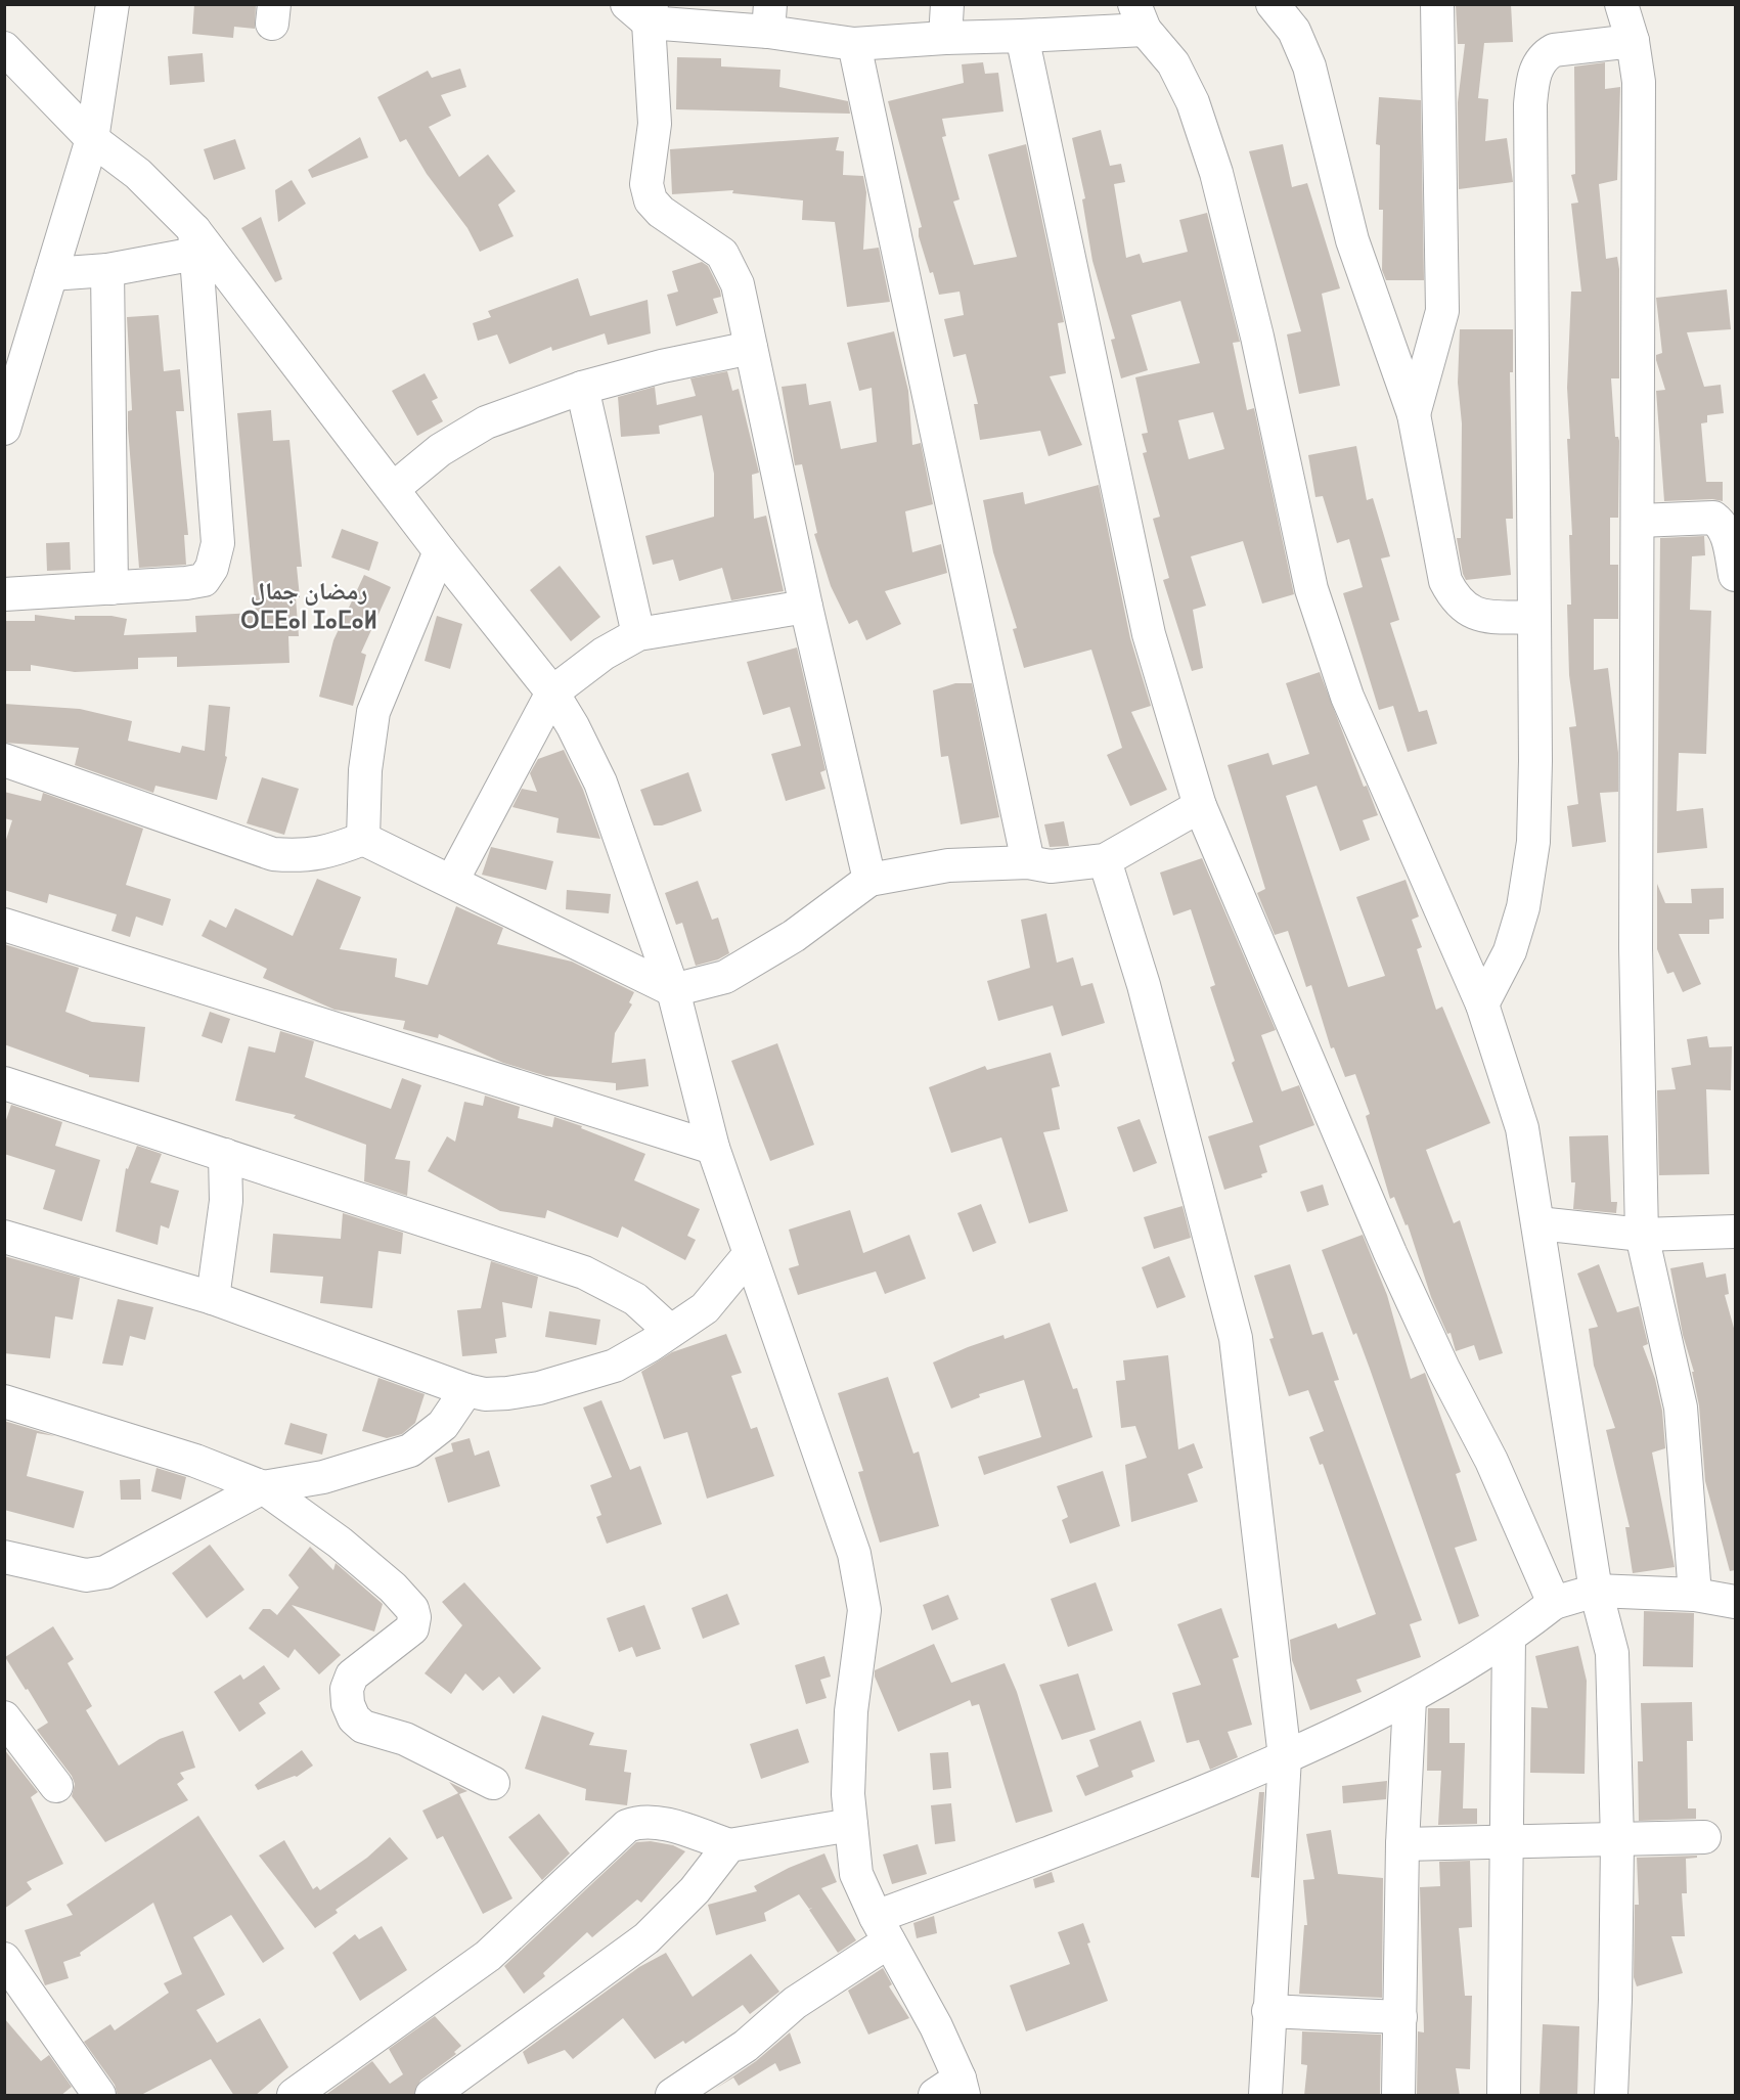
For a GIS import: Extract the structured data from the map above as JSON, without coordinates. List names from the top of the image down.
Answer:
{
  "districts": ["رمضان جمال ⵔⵎⴹⴰⵏ ⵊⴰⵎⴰⵍ"]
}
